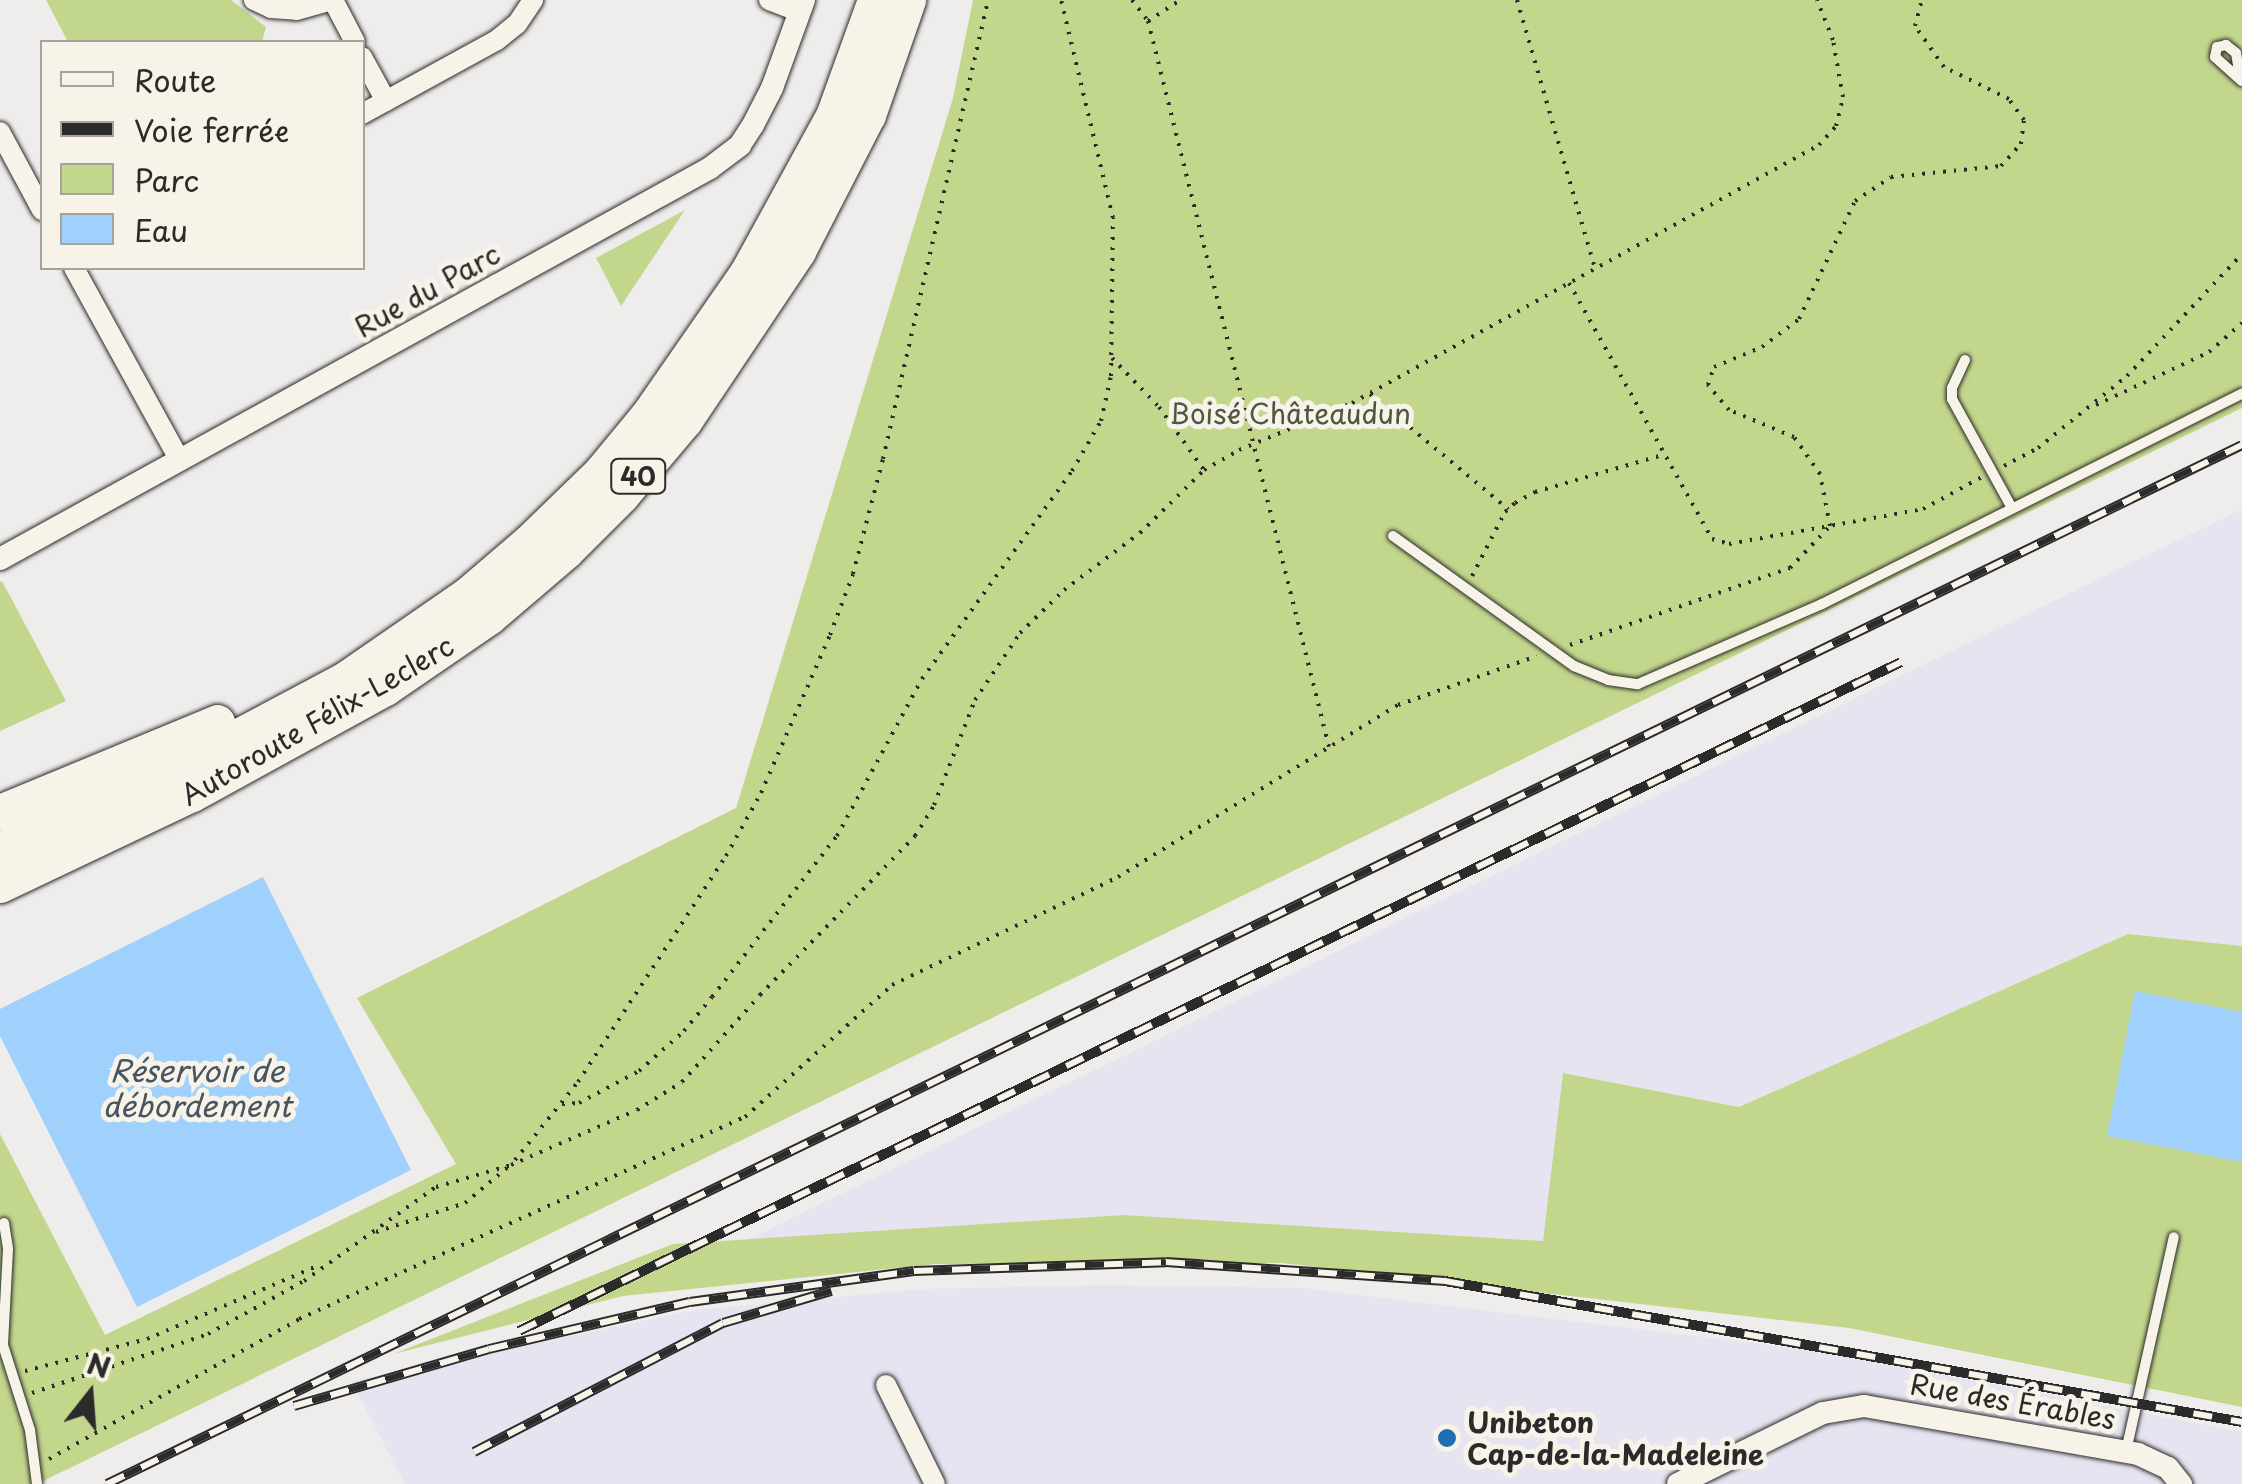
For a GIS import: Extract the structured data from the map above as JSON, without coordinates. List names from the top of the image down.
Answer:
{
  "streets": {
    "highway": ["40", "Autoroute Félix-Leclerc"],
    "street": ["Rue du Parc", "Rue des Érables"]
  },
  "water": ["Réservoir de débordement"],
  "parks": ["Boisé Châteaudun"],
  "places": ["Unibeton Cap-de-la-Madeleine"],
  "legend": [
    "Route",
    "Voie ferrée",
    "Parc",
    "Eau"
  ],
  "north": "top"
}
